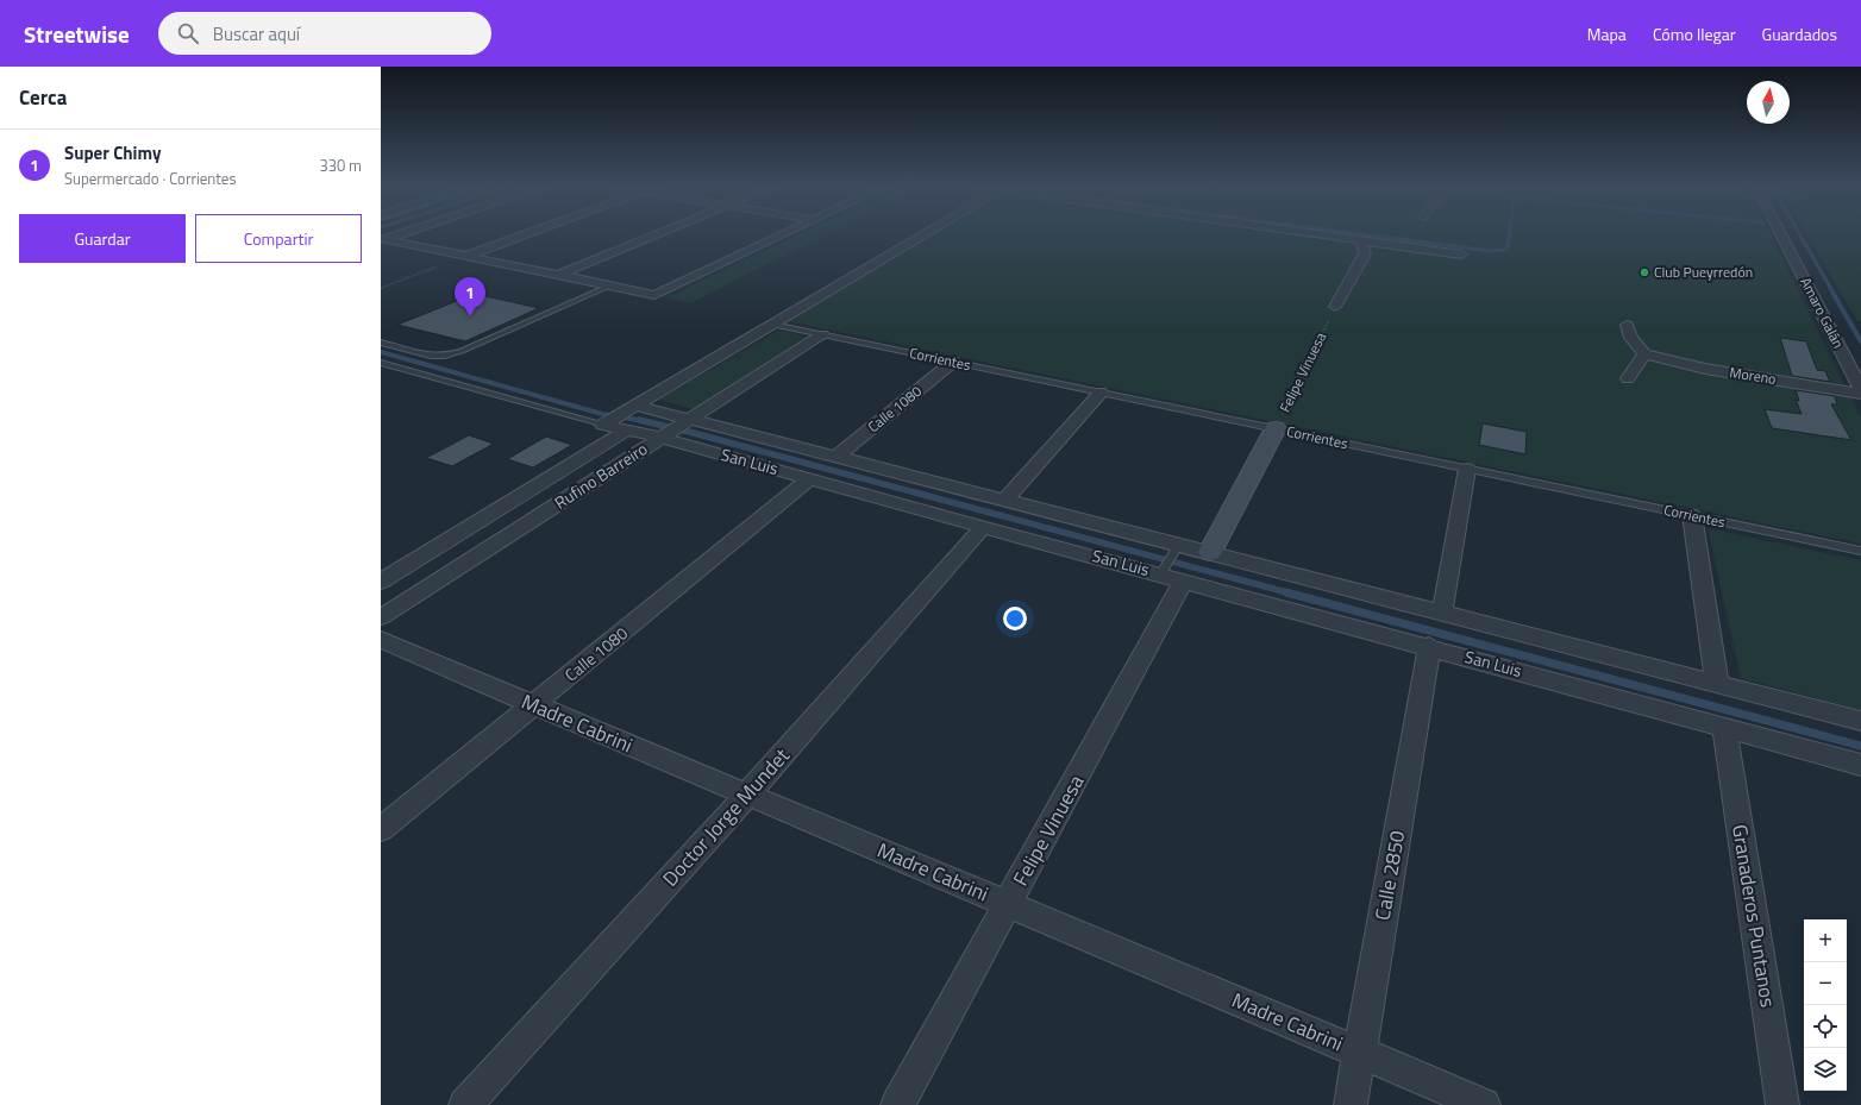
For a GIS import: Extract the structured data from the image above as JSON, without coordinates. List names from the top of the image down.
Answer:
{
  "streets": {
    "street": [
      "Amaro Galán",
      "Felipe Vinuesa",
      "Moreno",
      "Calle 1080",
      "San Luis",
      "Rufino Barreiro",
      "Madre Cabrini",
      "Doctor Jorge Mundet",
      "Calle 2850",
      "Granaderos Puntanos"
    ],
    "lane": ["Corrientes"]
  },
  "crossings": [
    ["Corrientes", "Felipe Vinuesa"],
    ["Corrientes", "Calle 1080"],
    ["Corrientes", "Rufino Barreiro"],
    ["Felipe Vinuesa", "San Luis"],
    ["Felipe Vinuesa", "Madre Cabrini"],
    ["Calle 1080", "San Luis"],
    ["Calle 1080", "Madre Cabrini"],
    ["San Luis", "Rufino Barreiro"],
    ["San Luis", "Doctor Jorge Mundet"],
    ["San Luis", "Calle 2850"],
    ["San Luis", "Granaderos Puntanos"],
    ["Madre Cabrini", "Doctor Jorge Mundet"],
    ["Madre Cabrini", "Calle 2850"]
  ],
  "places": ["Club Pueyrredón"],
  "north": "top",
  "page": {
    "header": "Streetwise",
    "search": "Buscar aquí",
    "nav": ["Mapa", "Cómo llegar", "Guardados"],
    "heading": "Cerca",
    "list": [
      {
        "mark": "1",
        "name": "Super Chimy",
        "note": "Supermercado · Corrientes",
        "value": "330 m"
      }
    ],
    "buttons": ["Guardar", "Compartir"],
    "pins": "1",
    "map_buttons": ["+", "−"]
  }
}
